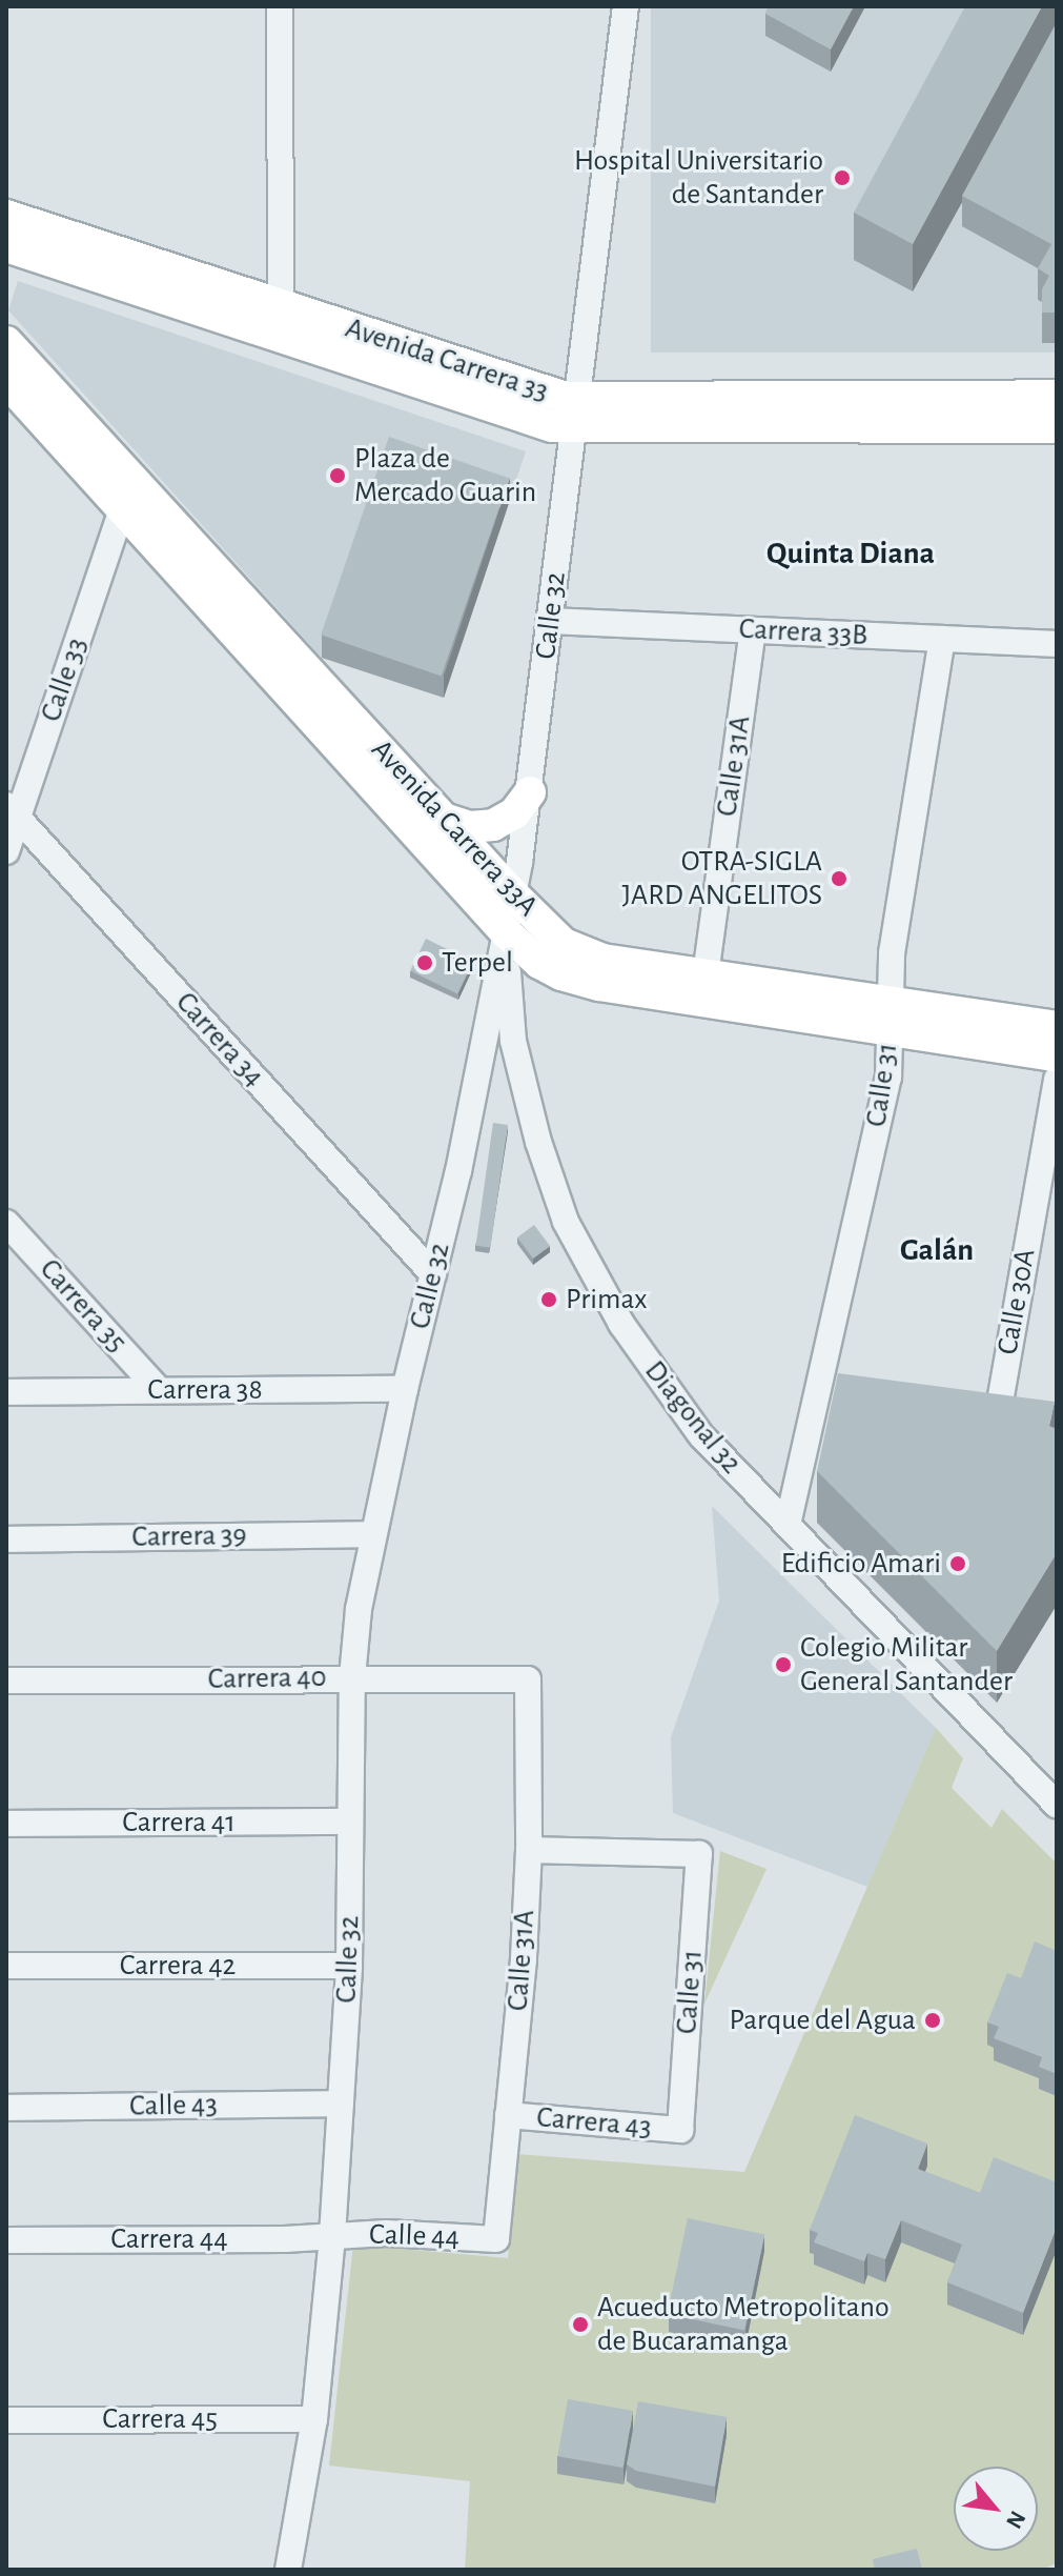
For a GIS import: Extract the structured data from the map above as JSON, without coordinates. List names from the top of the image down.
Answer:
{
  "streets": {
    "main road": ["Avenida Carrera 33", "Avenida Carrera 33A"],
    "street": [
      "Calle 32",
      "Carrera 33B",
      "Calle 33",
      "Calle 31A",
      "Carrera 34",
      "Calle 31",
      "Calle 30A",
      "Carrera 35",
      "Carrera 38",
      "Diagonal 32",
      "Carrera 39",
      "Carrera 40",
      "Carrera 41",
      "Carrera 42",
      "Calle 43",
      "Carrera 43",
      "Calle 44",
      "Carrera 44",
      "Carrera 45"
    ]
  },
  "crossings": [
    ["Avenida Carrera 33", "Calle 32"],
    ["Calle 32", "Carrera 33B"],
    ["Calle 32", "Avenida Carrera 33A"],
    ["Calle 32", "Carrera 34"],
    ["Calle 32", "Carrera 38"],
    ["Calle 32", "Diagonal 32"],
    ["Calle 32", "Carrera 39"],
    ["Calle 32", "Carrera 40"],
    ["Calle 32", "Carrera 41"],
    ["Calle 32", "Carrera 42"],
    ["Calle 32", "Calle 43"],
    ["Calle 32", "Calle 44"],
    ["Calle 32", "Carrera 44"],
    ["Calle 32", "Carrera 45"],
    ["Carrera 33B", "Calle 31A"],
    ["Carrera 33B", "Calle 31"],
    ["Calle 33", "Avenida Carrera 33A"],
    ["Calle 33", "Carrera 34"],
    ["Calle 31A", "Avenida Carrera 33A"],
    ["Calle 31A", "Calle 31"],
    ["Calle 31A", "Carrera 40"],
    ["Calle 31A", "Carrera 43"],
    ["Calle 31A", "Calle 44"],
    ["Avenida Carrera 33A", "Calle 31"],
    ["Avenida Carrera 33A", "Diagonal 32"],
    ["Calle 31", "Diagonal 32"],
    ["Calle 31", "Carrera 43"],
    ["Carrera 35", "Carrera 38"],
    ["Calle 44", "Carrera 44"]
  ],
  "districts": ["Quinta Diana", "Galán"],
  "places": [
    "Hospital Universitario de Santander",
    "Plaza de Mercado Guarin",
    "OTRA-SIGLA JARD ANGELITOS",
    "Terpel",
    "Primax",
    "Edificio Amari",
    "Colegio Militar General Santander",
    "Parque del Agua",
    "Acueducto Metropolitano de Bucaramanga"
  ],
  "north": "bottom right"
}
